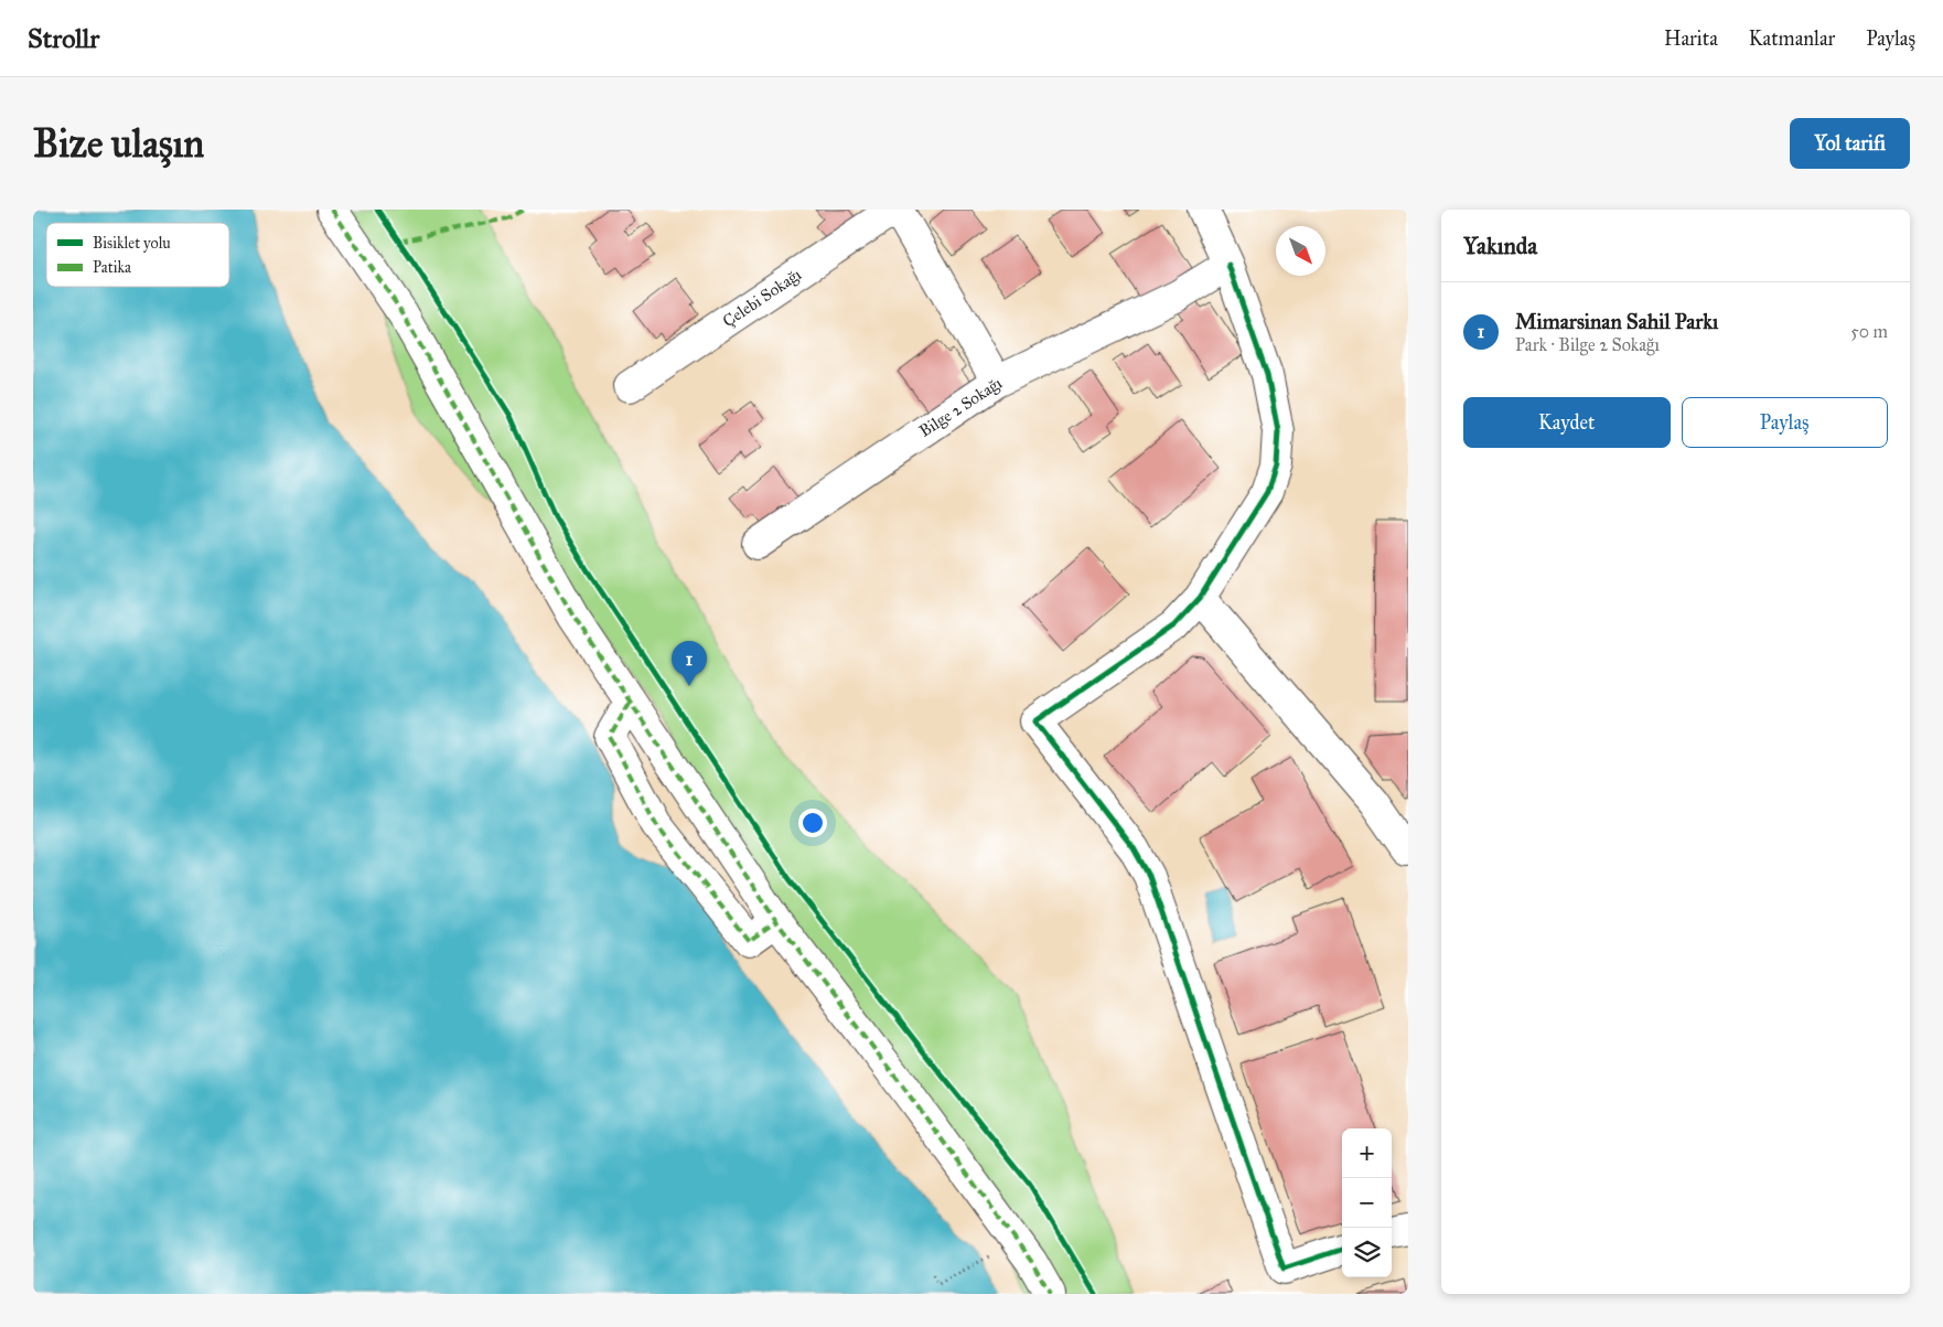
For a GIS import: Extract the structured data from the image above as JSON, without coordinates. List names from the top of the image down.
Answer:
{
  "streets": {
    "street": ["Çelebi Sokağı", "Bilge 2 Sokağı"]
  },
  "legend": ["Bisiklet yolu", "Patika"],
  "north": "bottom right",
  "page": {
    "header": "Strollr",
    "nav": ["Harita", "Katmanlar", "Paylaş"],
    "buttons": [
      "Yol tarifi",
      ["Kaydet", "Paylaş"]
    ],
    "title": "Bize ulaşın",
    "heading": "Yakında",
    "list": [
      {
        "mark": "1",
        "name": "Mimarsinan Sahil Parkı",
        "note": "Park · Bilge 2 Sokağı",
        "value": "50 m"
      }
    ],
    "pins": "1",
    "map_buttons": ["+", "−"]
  }
}
